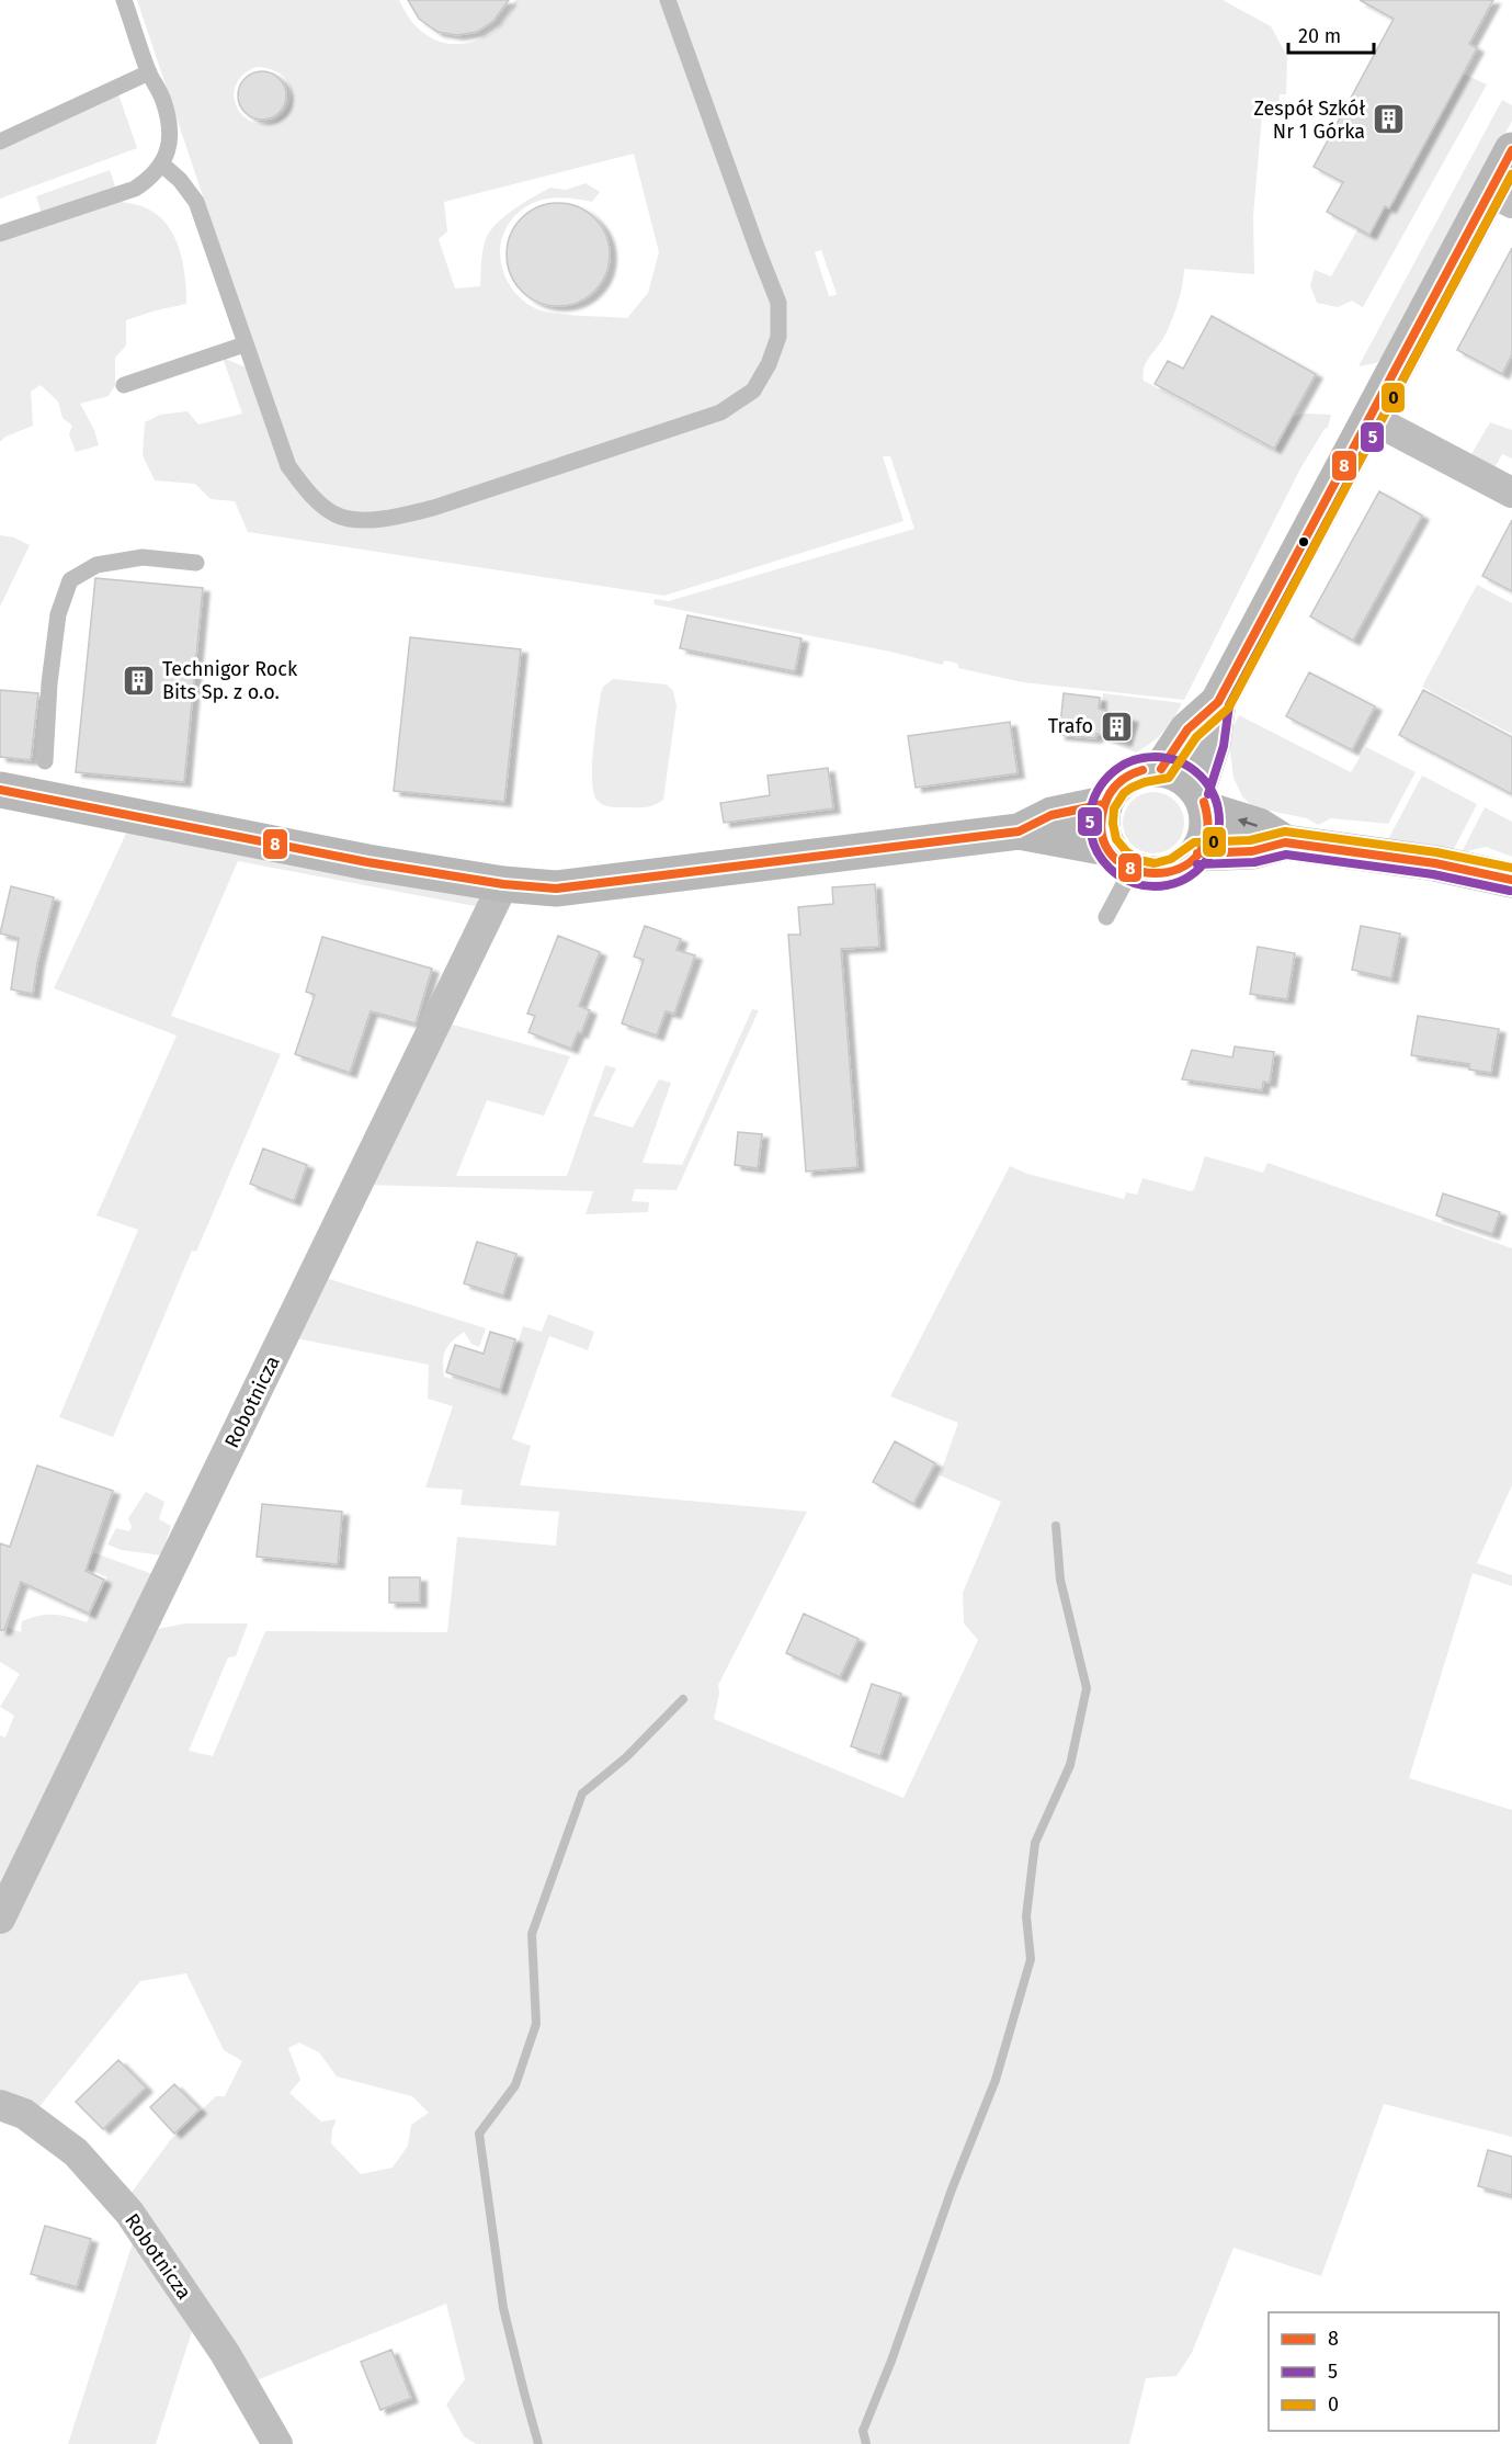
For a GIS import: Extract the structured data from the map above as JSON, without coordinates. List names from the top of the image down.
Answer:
{
  "streets": {
    "street": ["Robotnicza"]
  },
  "places": {
    "building": ["Zespół Szkół Nr 1 Górka", "Technigor Rock Bits Sp. z o.o.", "Trafo"]
  },
  "lines": ["transit line 8", "transit line 5", "transit line 0"],
  "legend": ["8", "5", "0"],
  "scale_bar": "20 m"
}
